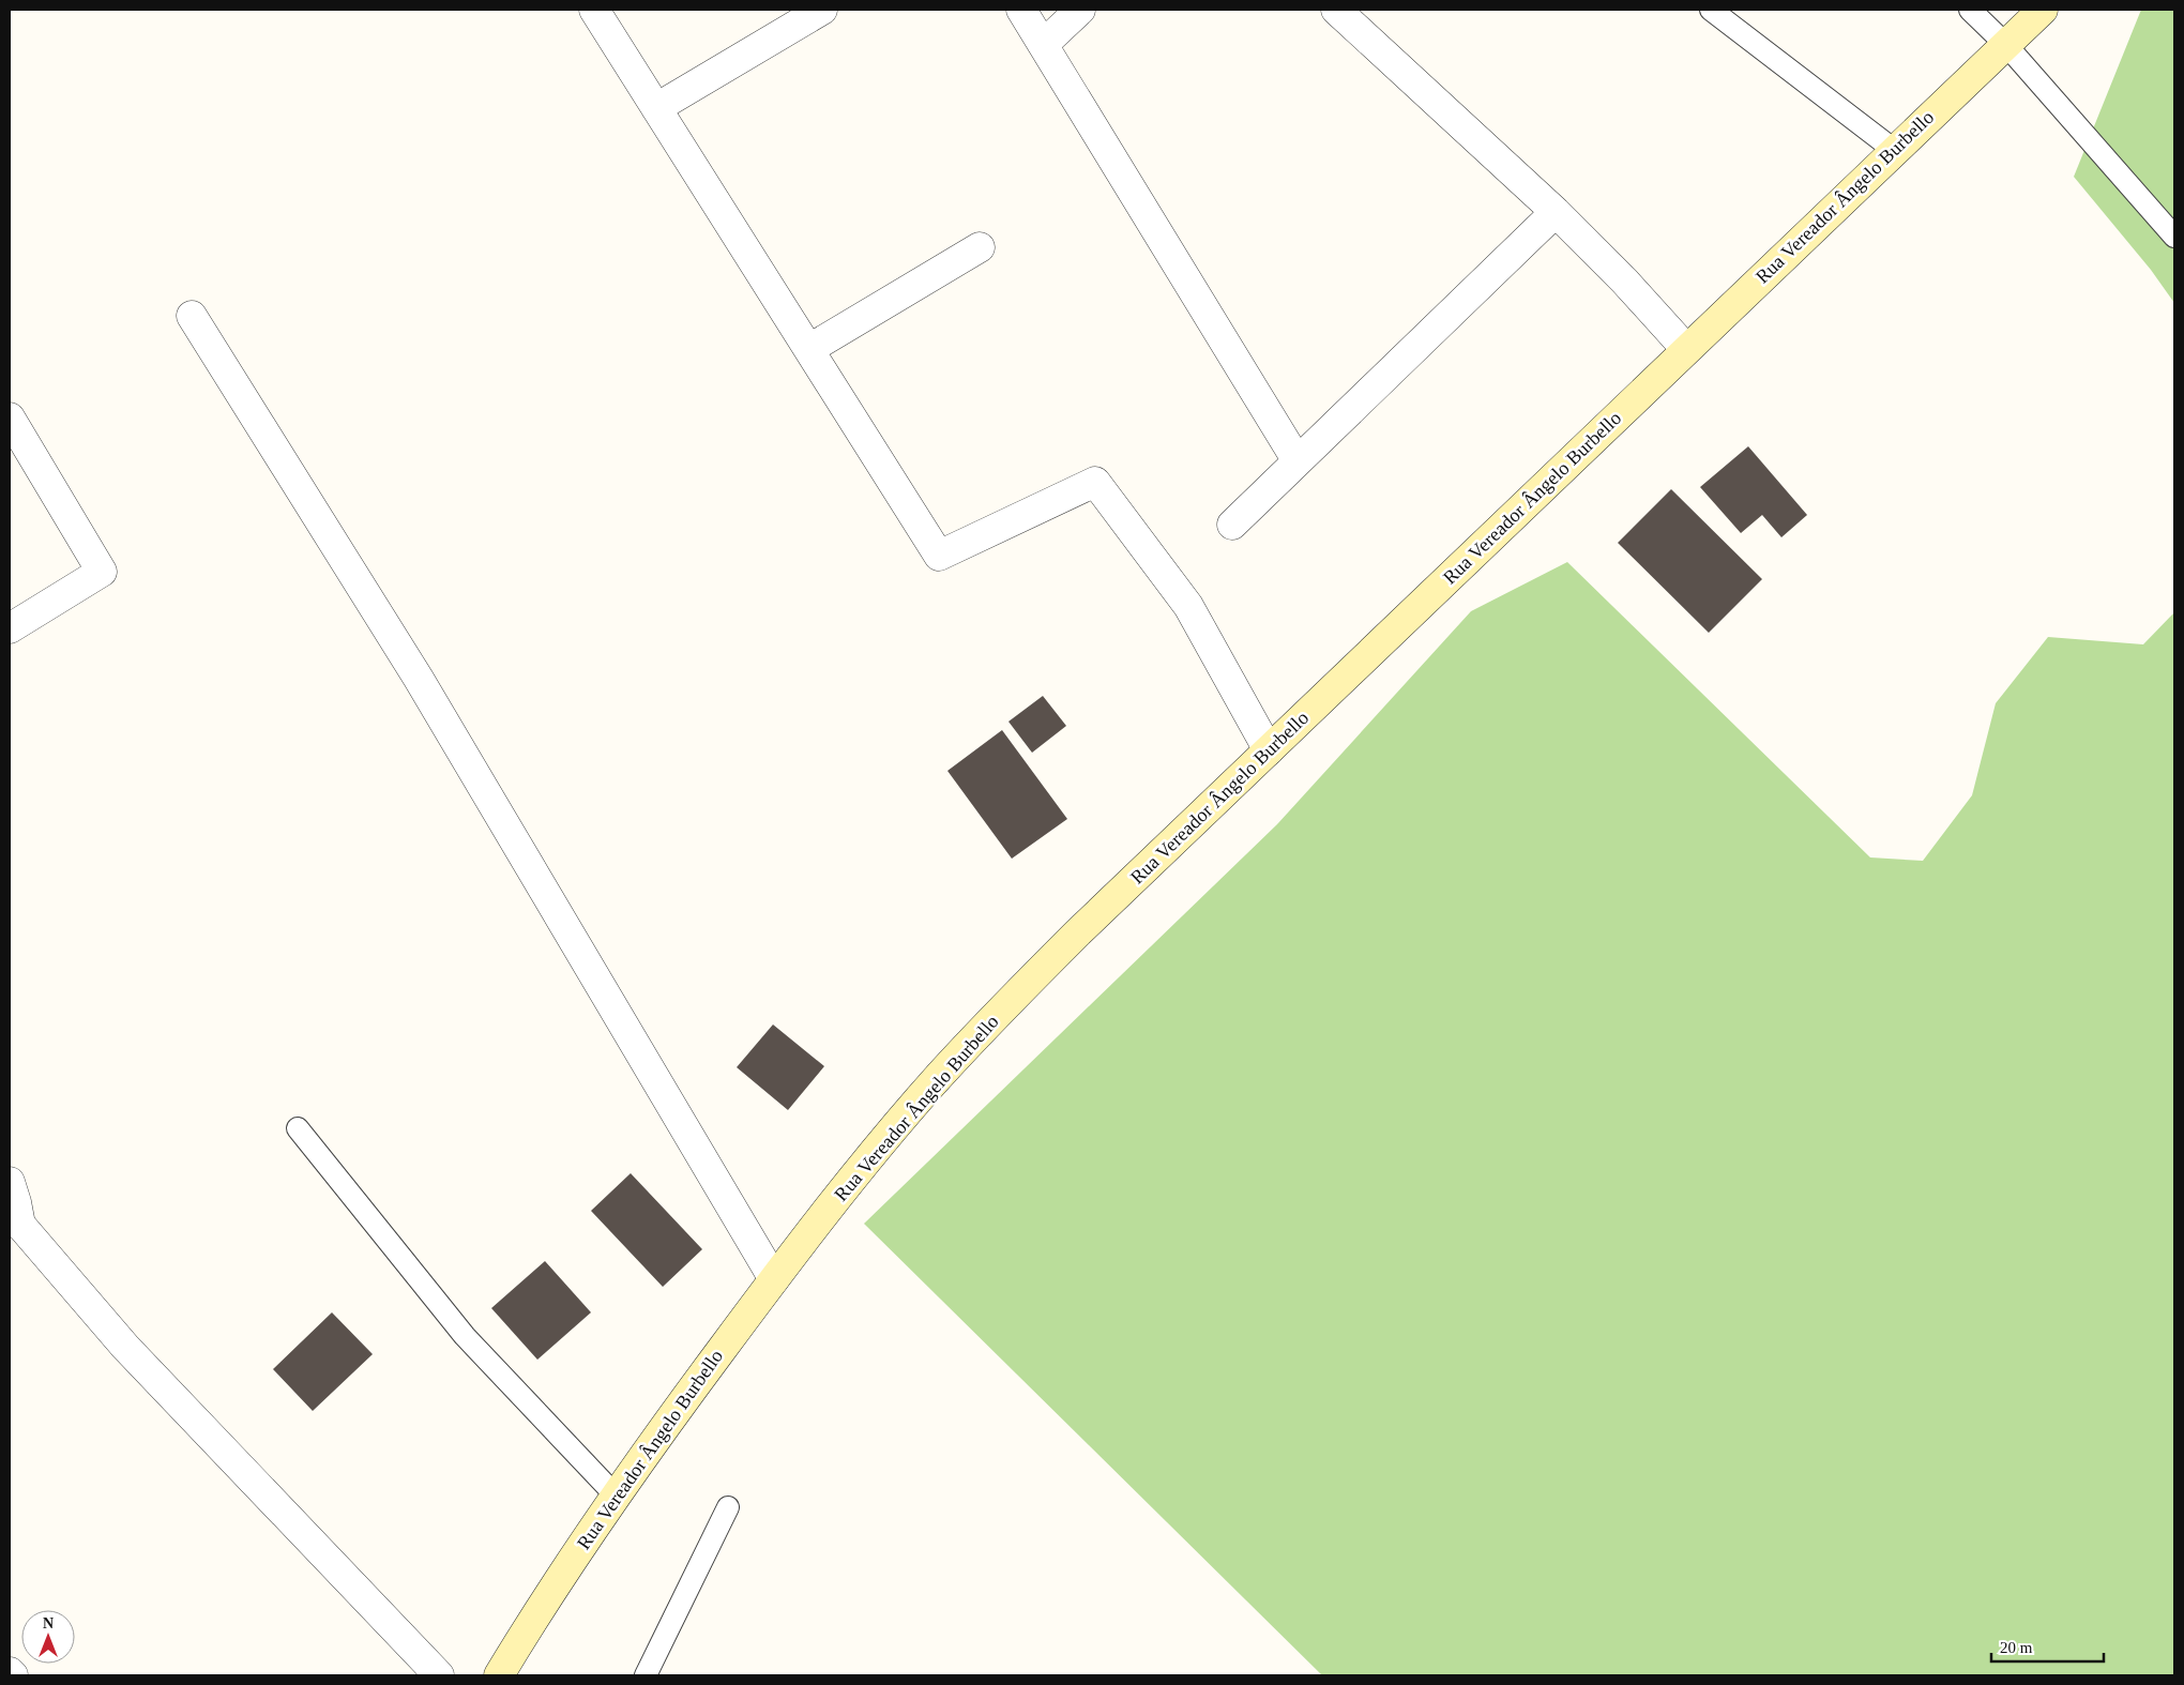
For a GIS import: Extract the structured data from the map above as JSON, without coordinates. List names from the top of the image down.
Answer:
{
  "streets": {
    "main road": ["Rua Vereador Ângelo Burbello"]
  },
  "scale_bar": "20 m",
  "north": "top"
}
